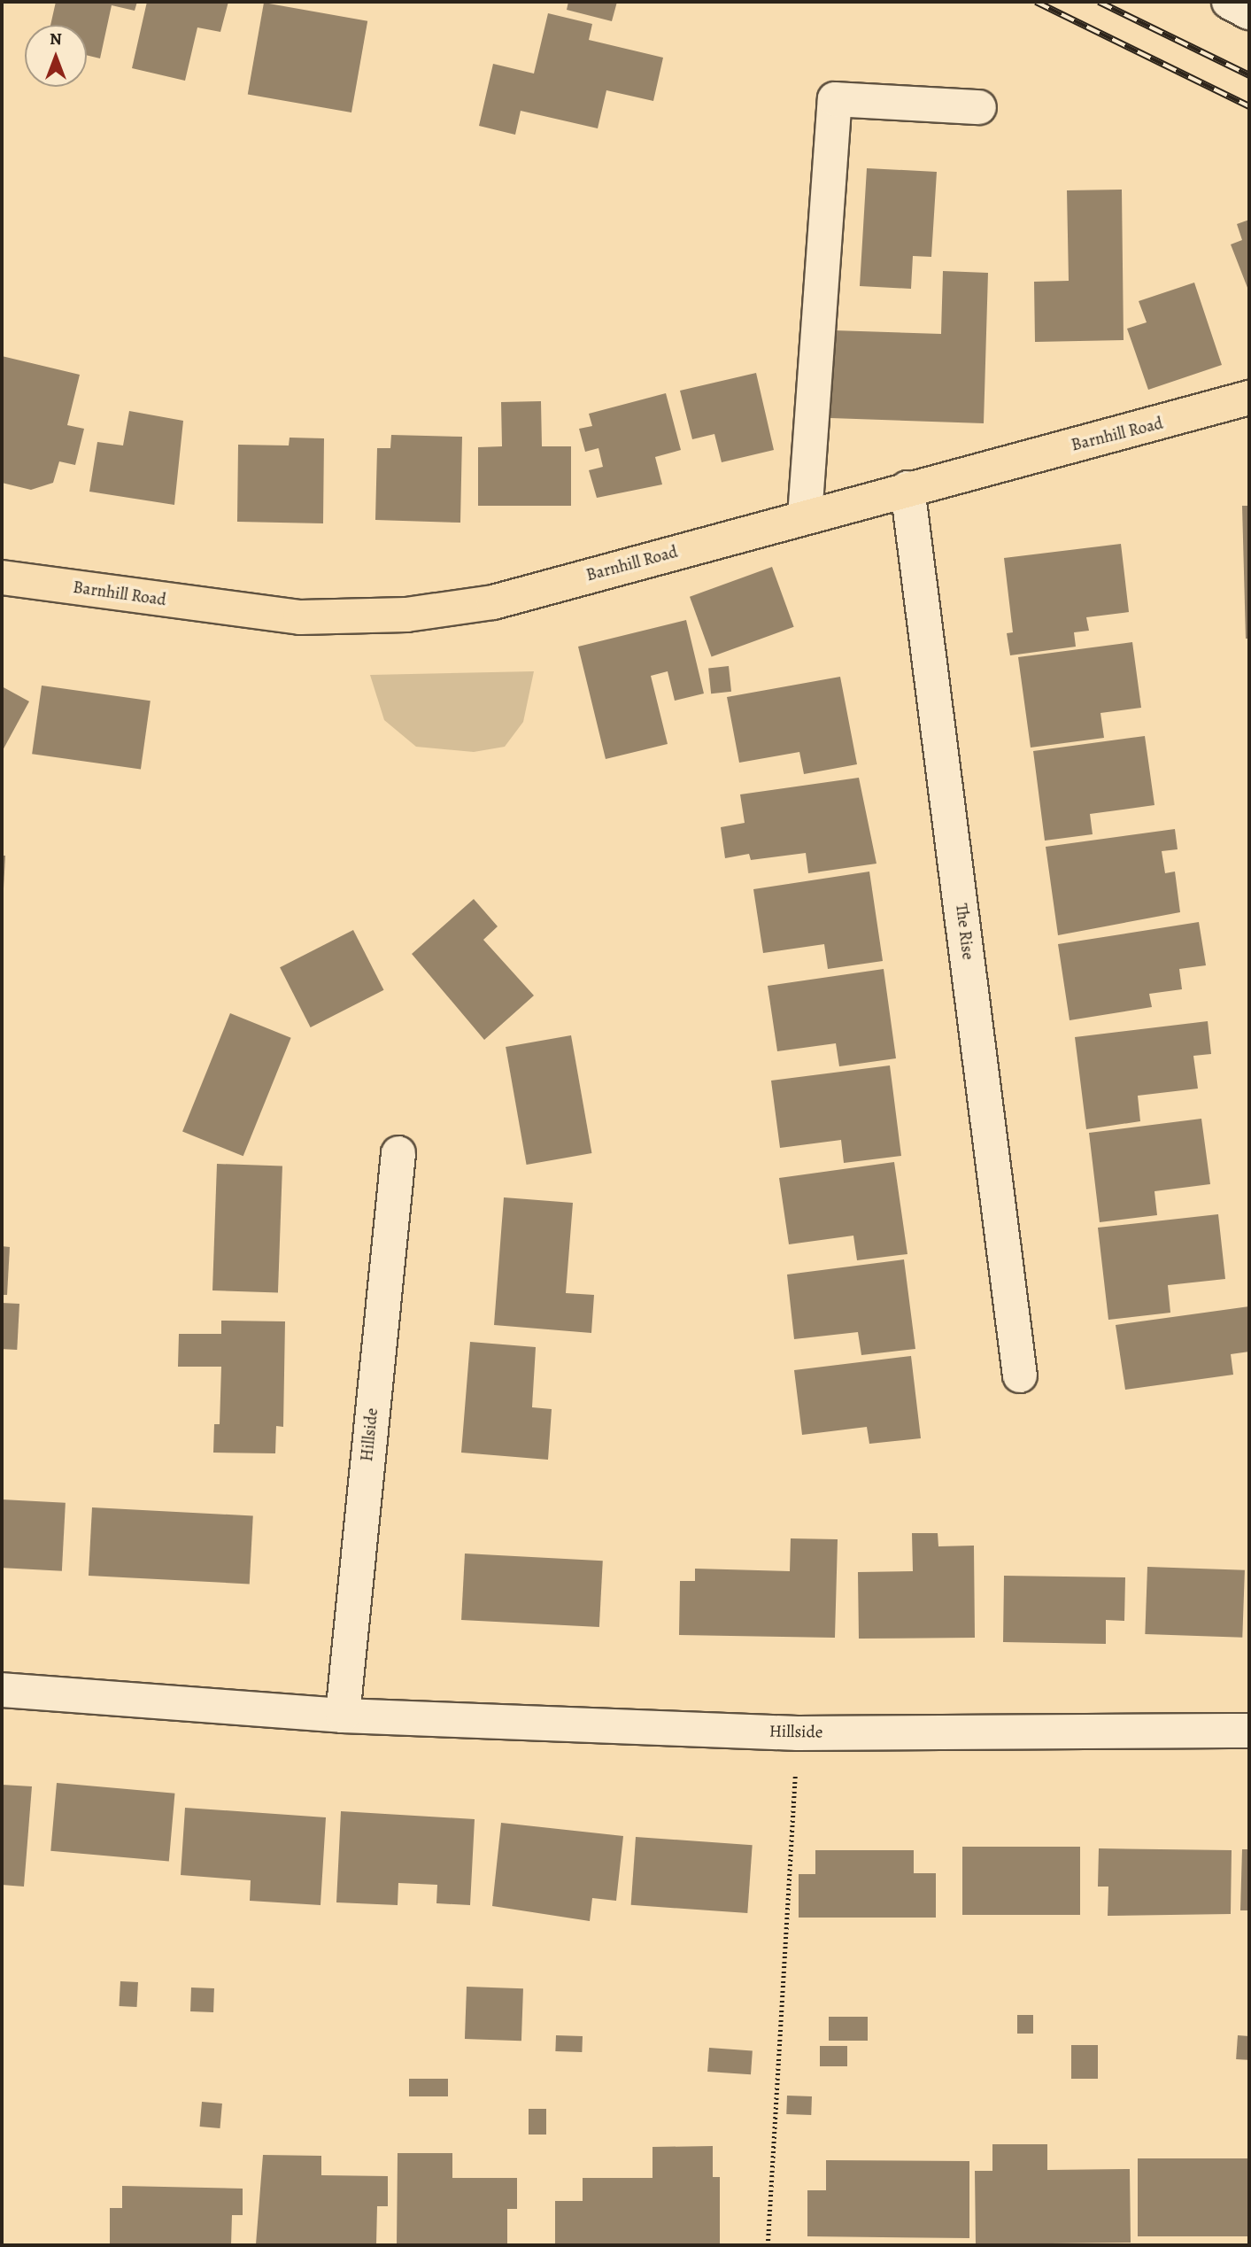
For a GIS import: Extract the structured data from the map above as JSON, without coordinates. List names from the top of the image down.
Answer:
{
  "streets": {
    "main road": ["Barnhill Road"],
    "street": ["The Rise", "Hillside"]
  },
  "crossings": [
    ["Barnhill Road", "The Rise"]
  ],
  "north": "top"
}
